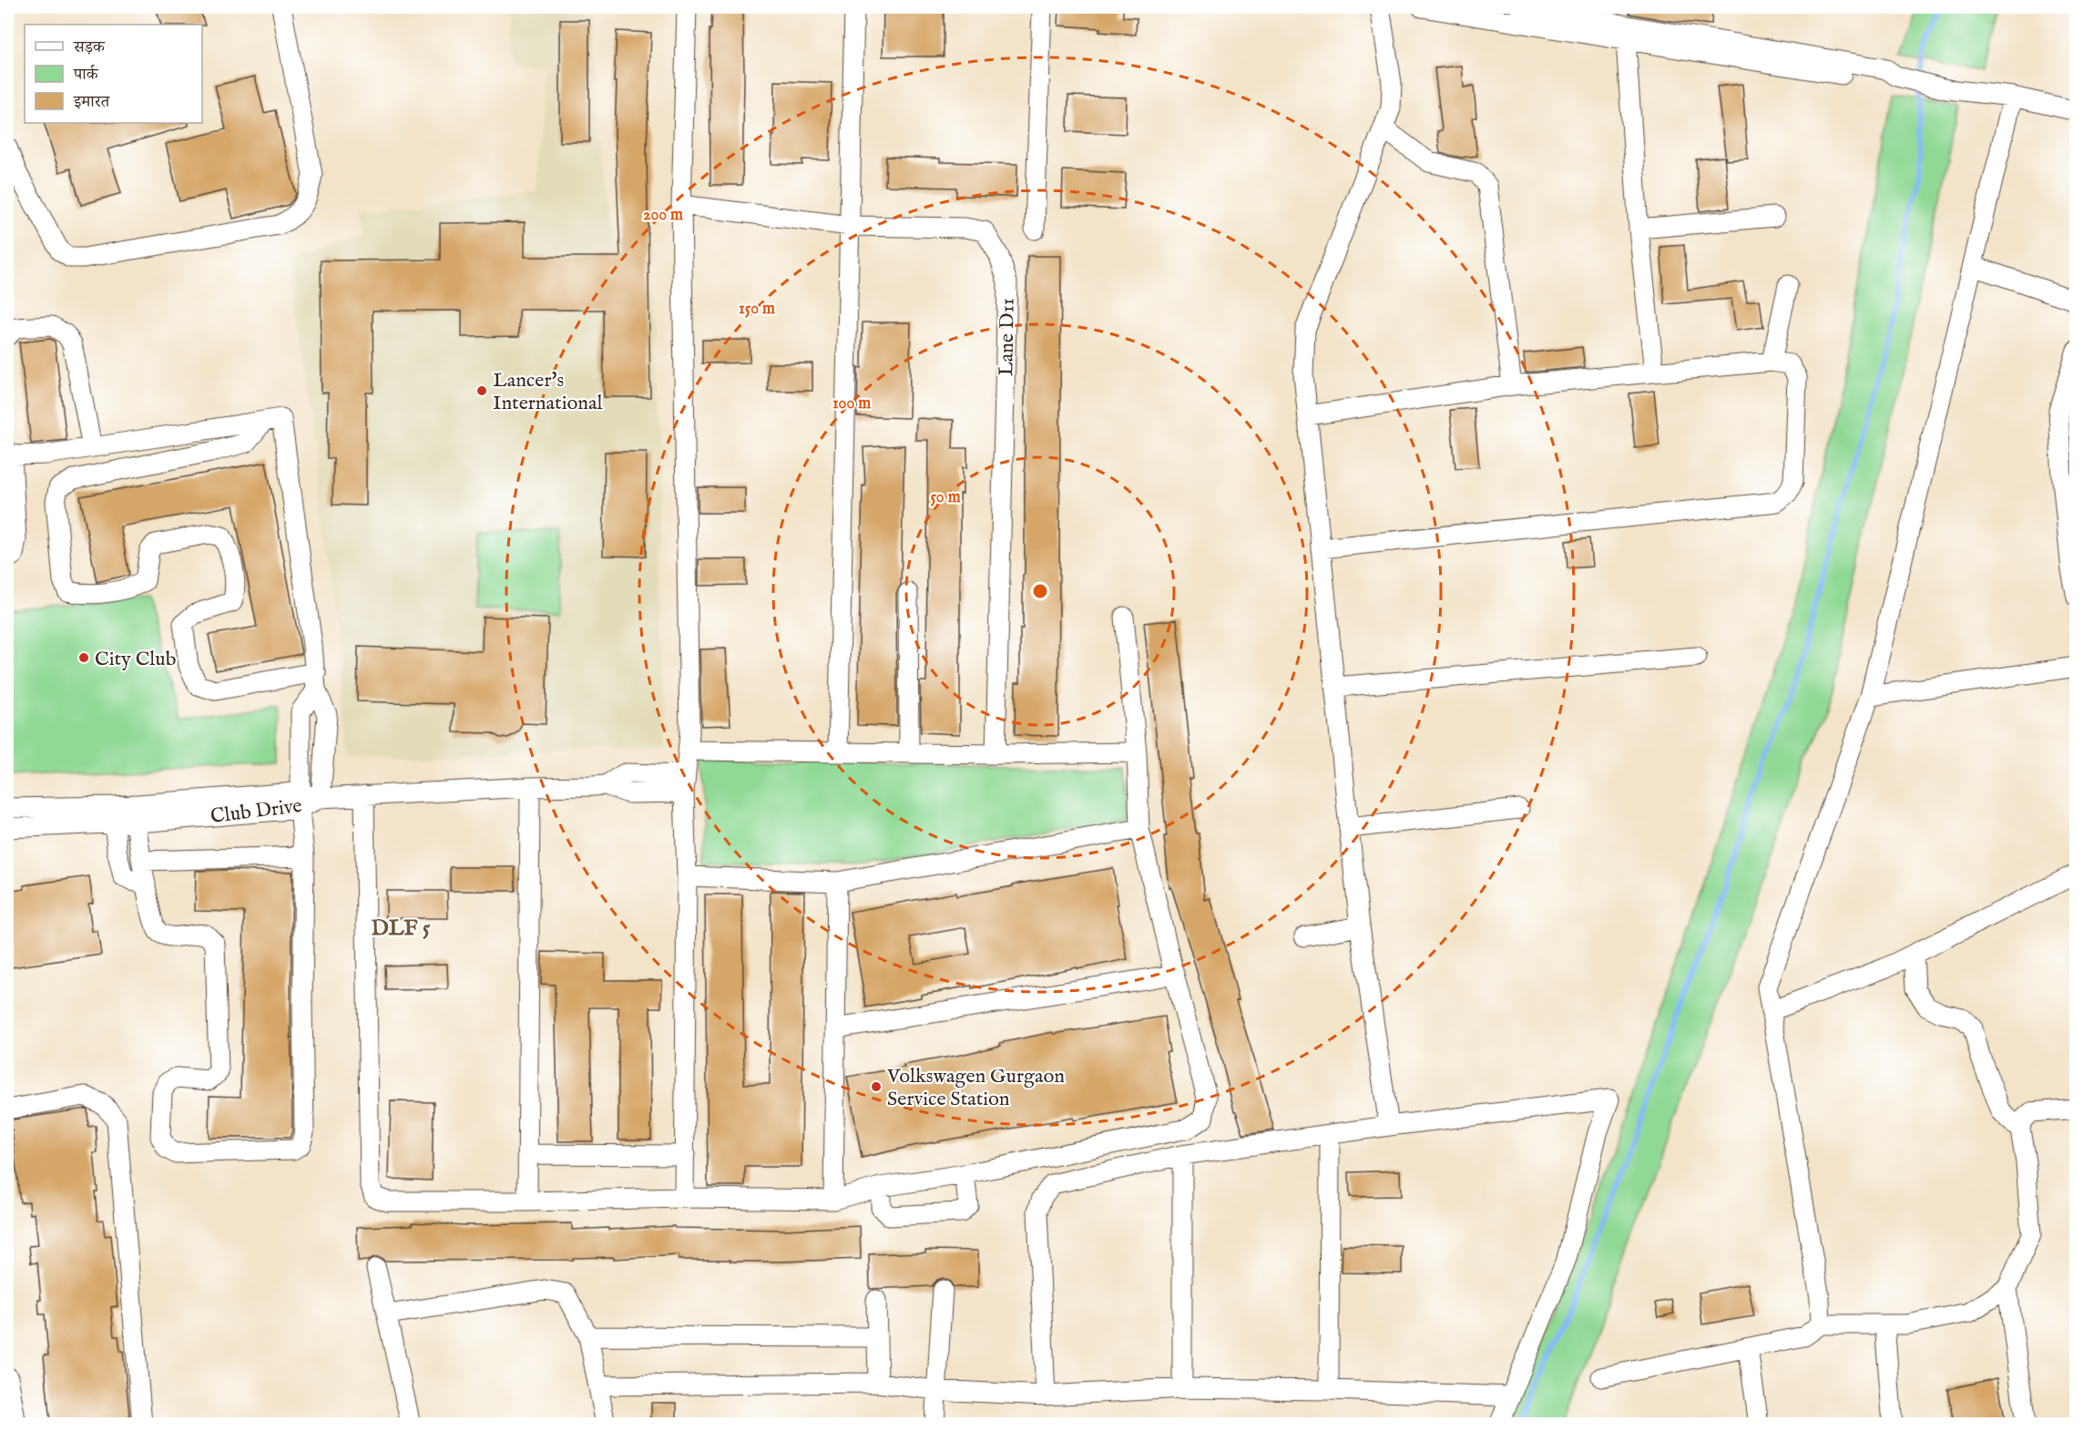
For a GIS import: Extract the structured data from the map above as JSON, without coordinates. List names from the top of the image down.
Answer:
{
  "streets": {
    "street": ["Lane D11", "Club Drive"]
  },
  "districts": ["DLF 5"],
  "places": ["Lancer's International", "City Club", "Volkswagen Gurgaon Service Station"],
  "legend": ["सड़क", "पार्क", "इमारत"],
  "rings": [
    "200 m",
    "150 m",
    "100 m",
    "50 m"
  ]
}
